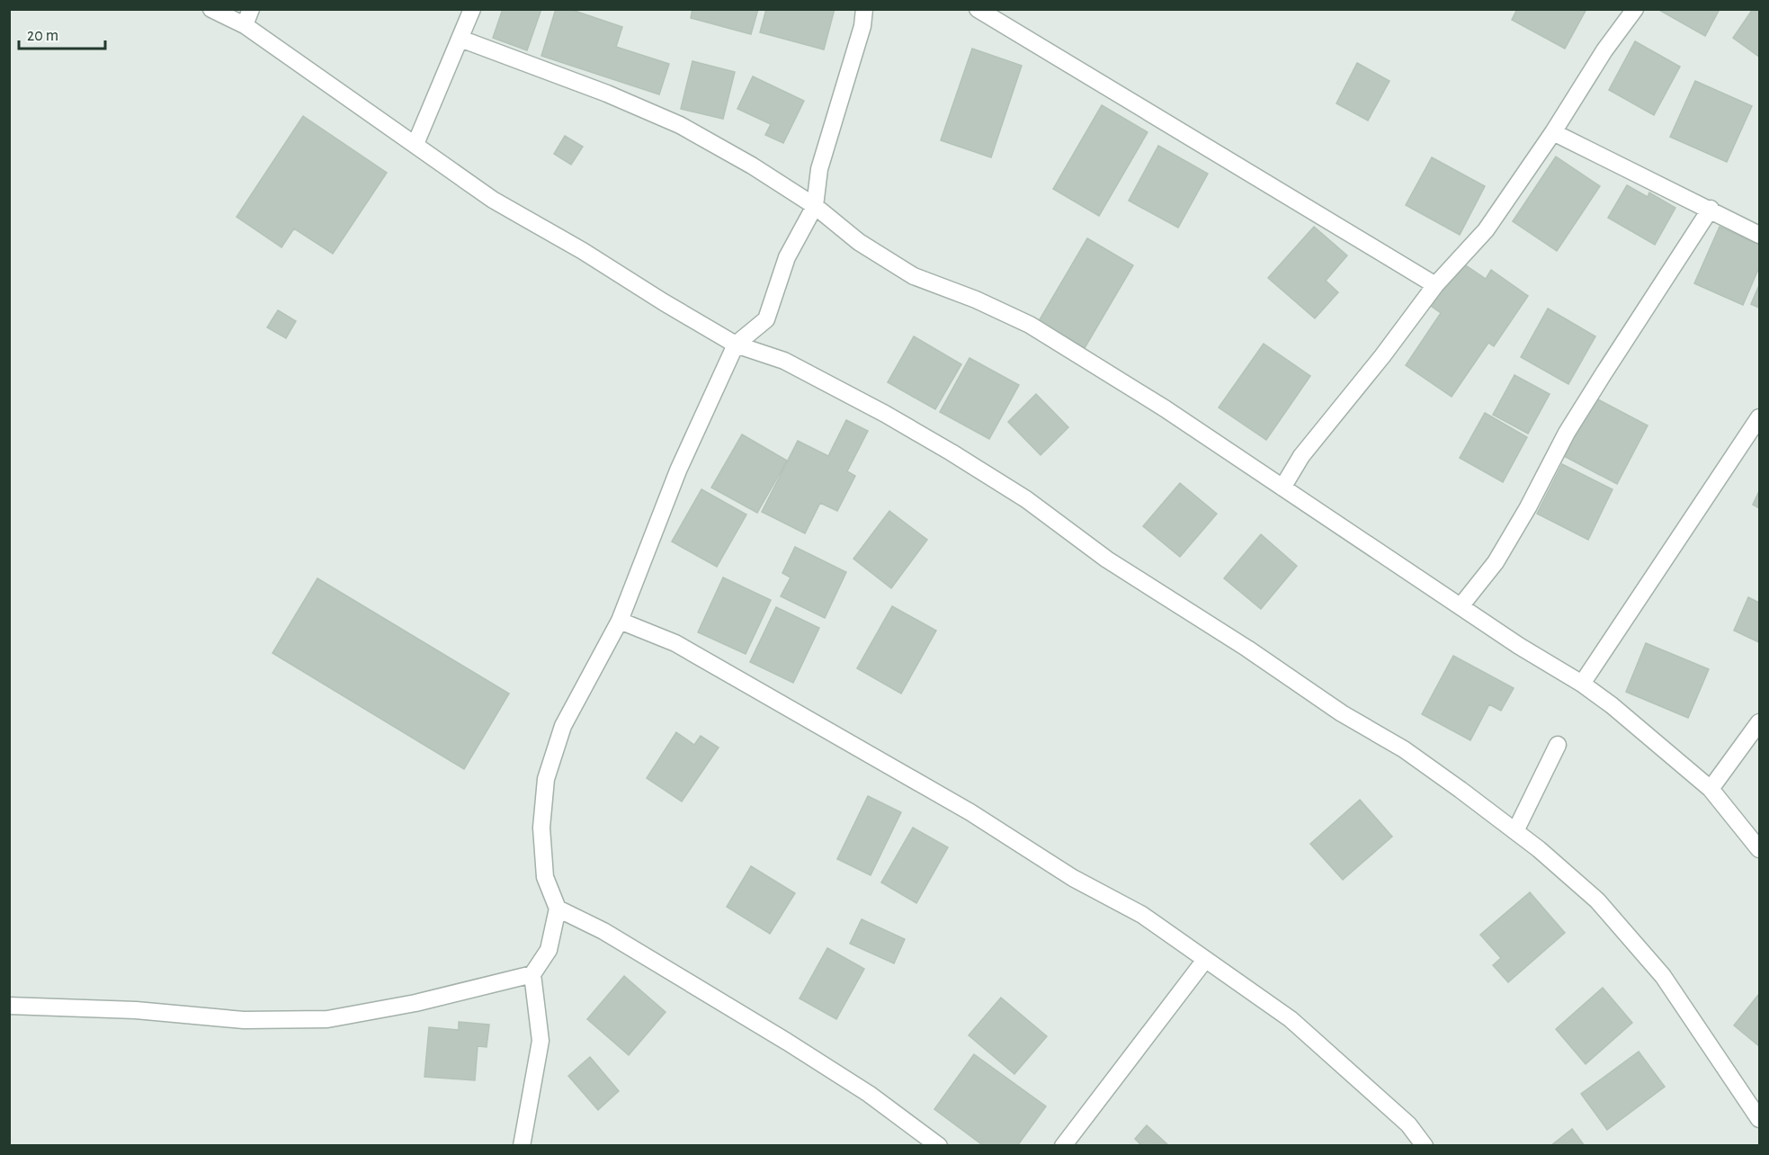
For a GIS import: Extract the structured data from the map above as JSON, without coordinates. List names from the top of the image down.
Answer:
{
  "scale_bar": "20 m"
}
